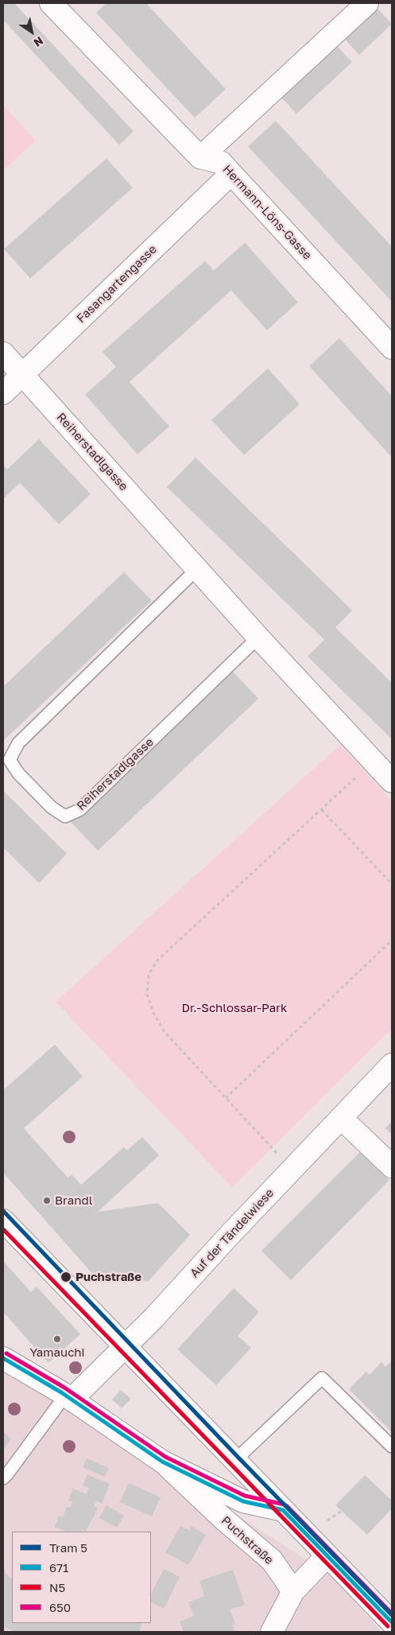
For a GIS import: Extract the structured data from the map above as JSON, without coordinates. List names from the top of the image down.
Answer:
{
  "streets": {
    "street": [
      "Hermann-Löns-Gasse",
      "Fasangartengasse",
      "Reiherstadlgasse",
      "Auf der Tändelwiese",
      "Puchstraße"
    ]
  },
  "crossings": [
    ["Hermann-Löns-Gasse", "Fasangartengasse"],
    ["Fasangartengasse", "Reiherstadlgasse"],
    ["Auf der Tändelwiese", "Puchstraße"]
  ],
  "parks": ["Dr.-Schlossar-Park"],
  "places": ["Brandl", "Puchstraße", "Yamauchi"],
  "lines": [
    "tram line 5",
    "transit line N5",
    "transit line 650",
    "transit line 671"
  ],
  "legend": [
    "Tram 5",
    "671",
    "N5",
    "650"
  ],
  "north": "bottom right"
}
